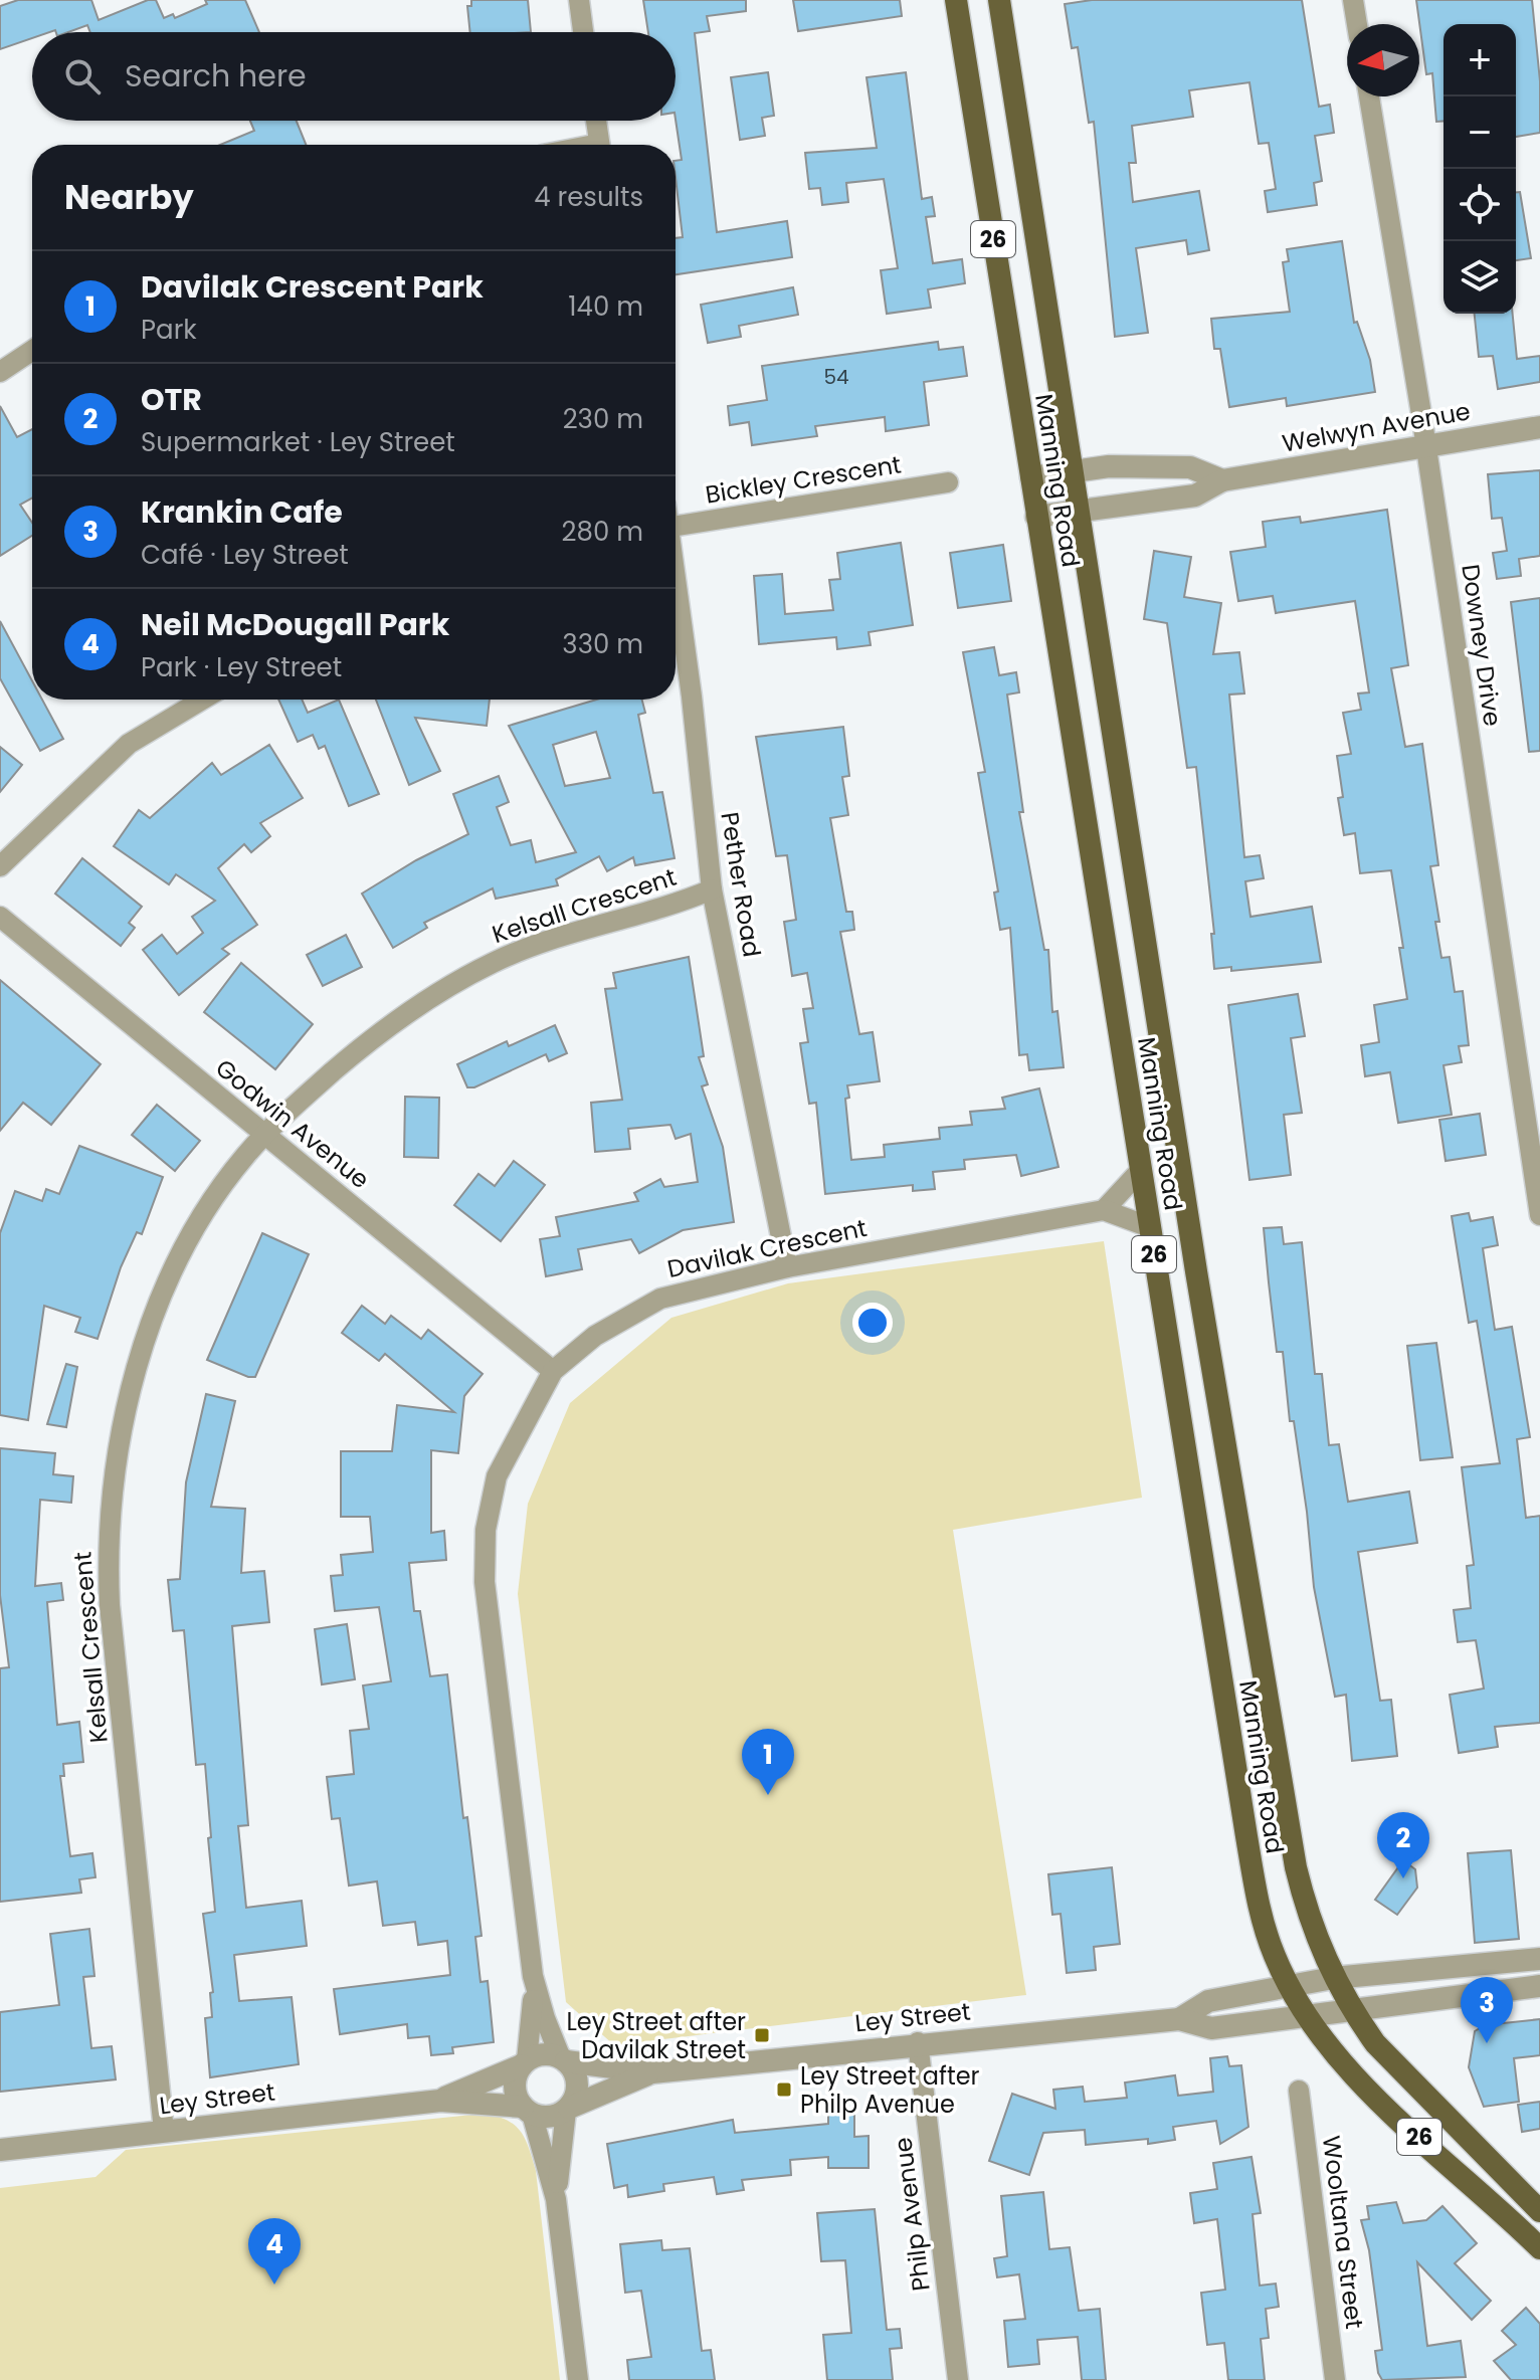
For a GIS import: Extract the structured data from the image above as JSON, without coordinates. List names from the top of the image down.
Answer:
{
  "streets": {
    "main road": ["26", "Manning Road"],
    "street": [
      "Welwyn Avenue",
      "Bickley Crescent",
      "Downey Drive",
      "Pether Road",
      "Kelsall Crescent",
      "Godwin Avenue",
      "Davilak Crescent",
      "Ley Street",
      "Philp Avenue",
      "Wooltana Street"
    ]
  },
  "crossings": [
    ["Welwyn Avenue", "Manning Road"],
    ["Welwyn Avenue", "Downey Drive"],
    ["Manning Road", "Ley Street"],
    ["Pether Road", "Kelsall Crescent"],
    ["Pether Road", "Davilak Crescent"],
    ["Kelsall Crescent", "Godwin Avenue"],
    ["Kelsall Crescent", "Ley Street"],
    ["Godwin Avenue", "Davilak Crescent"],
    ["Davilak Crescent", "Ley Street"],
    ["Ley Street", "Philp Avenue"]
  ],
  "places": {
    "transit": ["Ley Street after Davilak Street", "Ley Street after Philp Avenue"]
  },
  "house_numbers": ["54"],
  "north": "left",
  "page": {
    "map_buttons": ["+", "−"],
    "search": "Search here",
    "heading": ["Nearby", "4 results"],
    "list": [
      {
        "mark": "1",
        "name": "Davilak Crescent Park",
        "note": "Park",
        "value": "140 m"
      },
      {
        "mark": "2",
        "name": "OTR",
        "note": "Supermarket · Ley Street",
        "value": "230 m"
      },
      {
        "mark": "3",
        "name": "Krankin Cafe",
        "note": "Café · Ley Street",
        "value": "280 m"
      },
      {
        "mark": "4",
        "name": "Neil McDougall Park",
        "note": "Park · Ley Street",
        "value": "330 m"
      }
    ],
    "pins": [
      "1",
      "2",
      "3",
      "4"
    ]
  }
}
